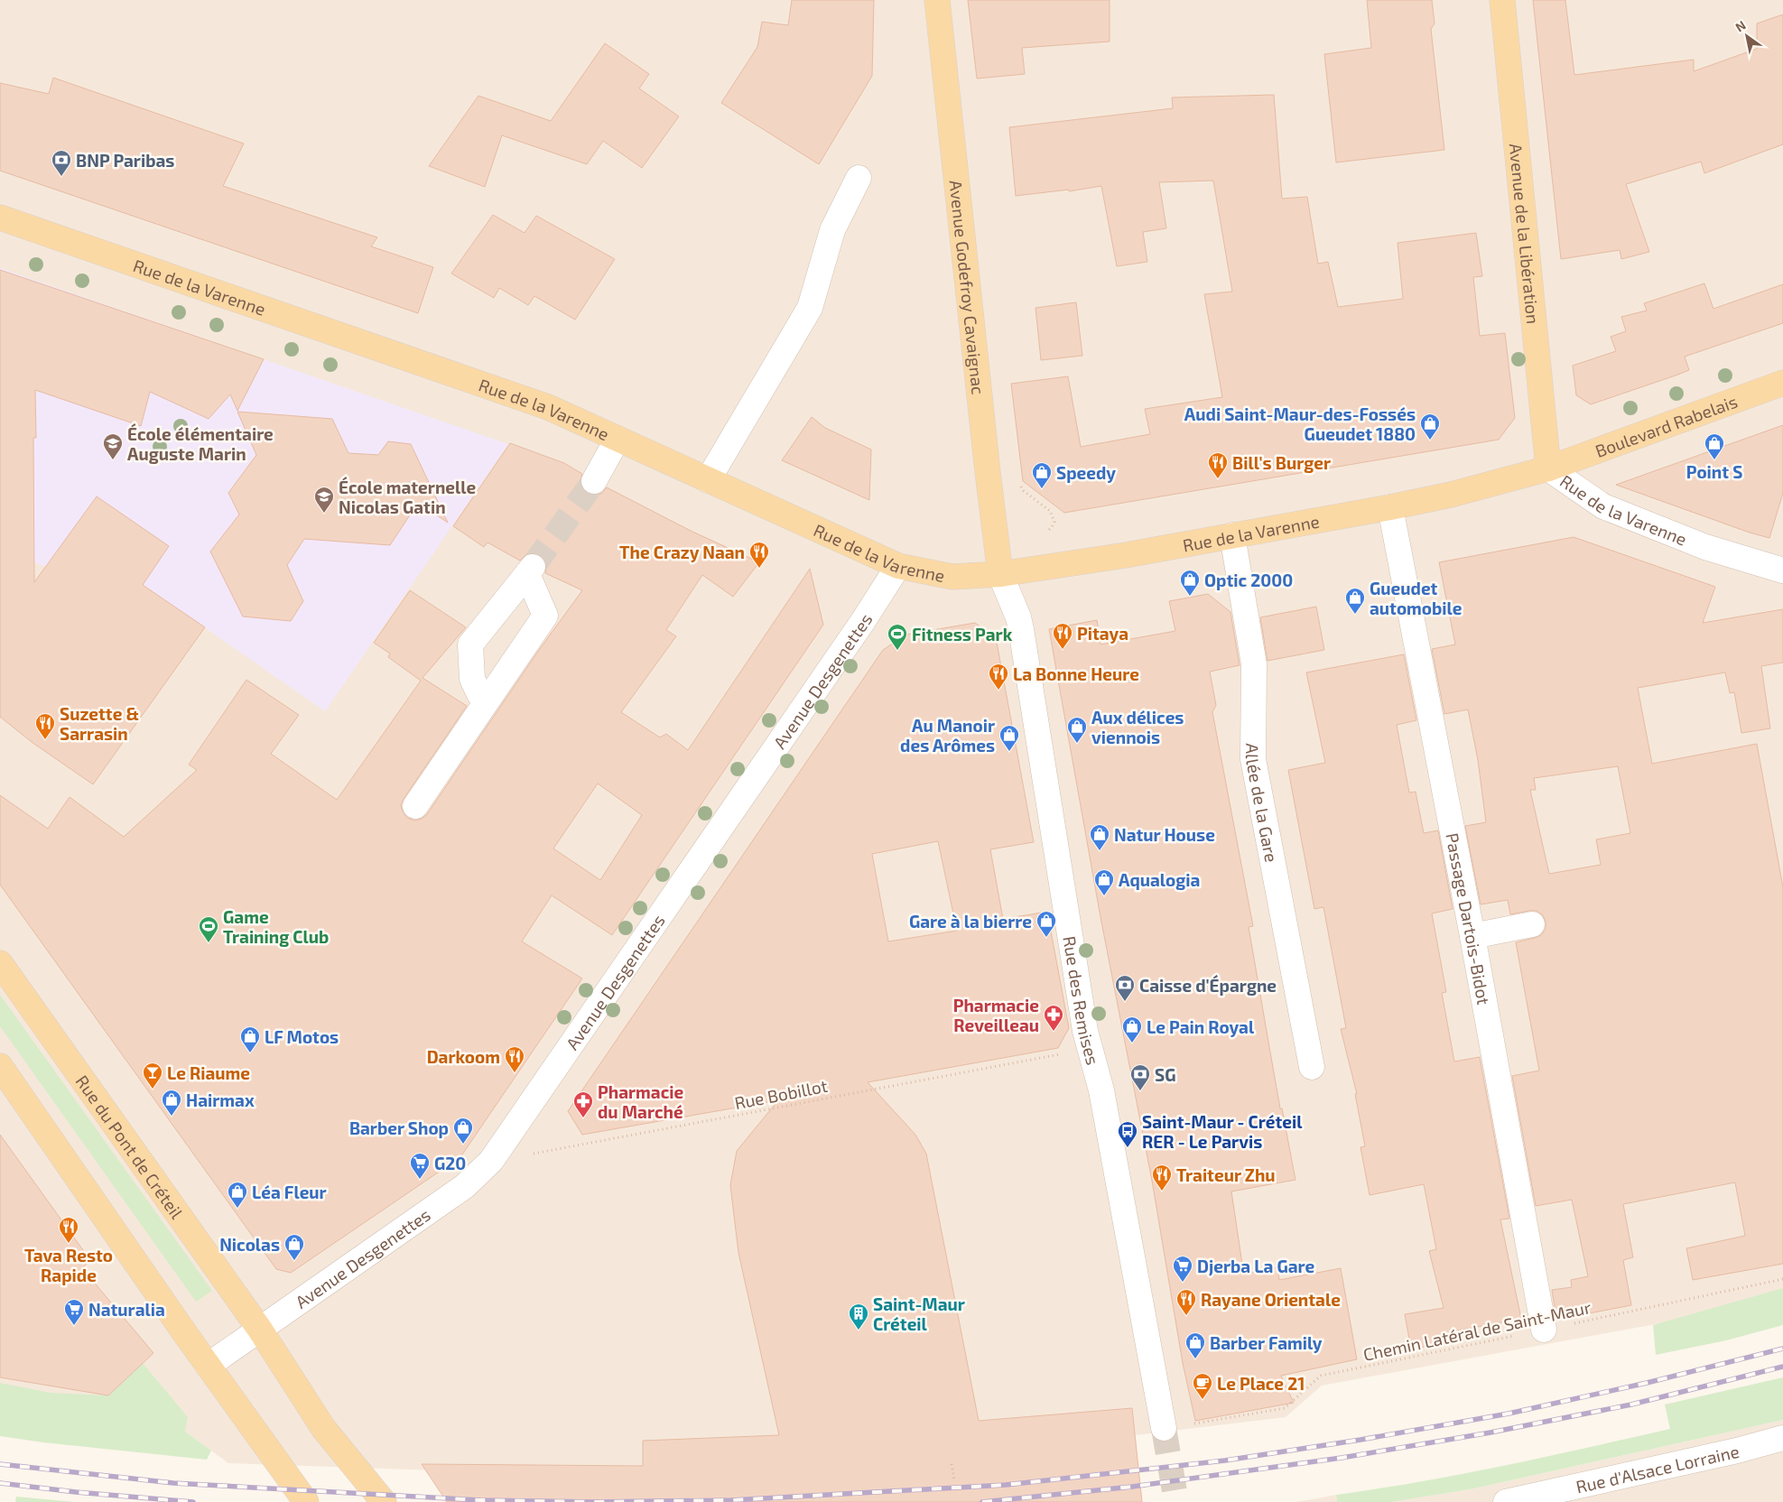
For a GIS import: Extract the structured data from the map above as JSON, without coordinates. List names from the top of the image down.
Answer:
{
  "streets": {
    "main road": [
      "Avenue de la Libération",
      "Rue de la Varenne",
      "Avenue Godefroy Cavaignac",
      "Boulevard Rabelais",
      "Rue du Pont de Créteil"
    ],
    "street": [
      "Avenue Desgenettes",
      "Allée de la Gare",
      "Passage Dartois-Bidot",
      "Rue des Remises",
      "Rue d'Alsace Lorraine"
    ],
    "path": ["Rue Bobillot", "Chemin Latéral de Saint-Maur"]
  },
  "crossings": [
    ["Avenue de la Libération", "Rue de la Varenne"],
    ["Avenue de la Libération", "Boulevard Rabelais"],
    ["Rue de la Varenne", "Avenue Godefroy Cavaignac"],
    ["Rue de la Varenne", "Boulevard Rabelais"],
    ["Rue de la Varenne", "Avenue Desgenettes"],
    ["Rue de la Varenne", "Allée de la Gare"],
    ["Rue de la Varenne", "Passage Dartois-Bidot"],
    ["Rue de la Varenne", "Rue des Remises"],
    ["Avenue Godefroy Cavaignac", "Rue des Remises"],
    ["Avenue Desgenettes", "Rue Bobillot"],
    ["Avenue Desgenettes", "Rue du Pont de Créteil"],
    ["Passage Dartois-Bidot", "Chemin Latéral de Saint-Maur"],
    ["Rue des Remises", "Chemin Latéral de Saint-Maur"]
  ],
  "places": {
    "bank": ["BNP Paribas", "Caisse d'Épargne", "SG"],
    "shop": [
      "Audi Saint-Maur-des-Fossés Gueudet 1880",
      "Point S",
      "Speedy",
      "Optic 2000",
      "Gueudet automobile",
      "Aux délices viennois",
      "Au Manoir des Arômes",
      "Natur House",
      "Aqualogia",
      "Gare à la bierre",
      "Le Pain Royal",
      "LF Motos",
      "Hairmax",
      "Barber Shop",
      "Léa Fleur",
      "Nicolas",
      "Barber Family"
    ],
    "school or university": ["École élémentaire Auguste Marin", "École maternelle Nicolas Gatin"],
    "restaurant": [
      "Bill's Burger",
      "The Crazy Naan",
      "Pitaya",
      "La Bonne Heure",
      "Suzette & Sarrasin",
      "Darkoom",
      "Traiteur Zhu",
      "Tava Resto Rapide",
      "Rayane Orientale"
    ],
    "sports": ["Fitness Park", "Game Training Club"],
    "pharmacy": ["Pharmacie Reveilleau", "Pharmacie du Marché"],
    "bar": ["Le Riaume"],
    "bus stop": ["Saint-Maur - Créteil RER - Le Parvis"],
    "supermarket": ["G20", "Djerba La Gare", "Naturalia"],
    "building": ["Saint-Maur Créteil"],
    "cafe": ["Le Place 21"]
  },
  "north": "top left"
}
